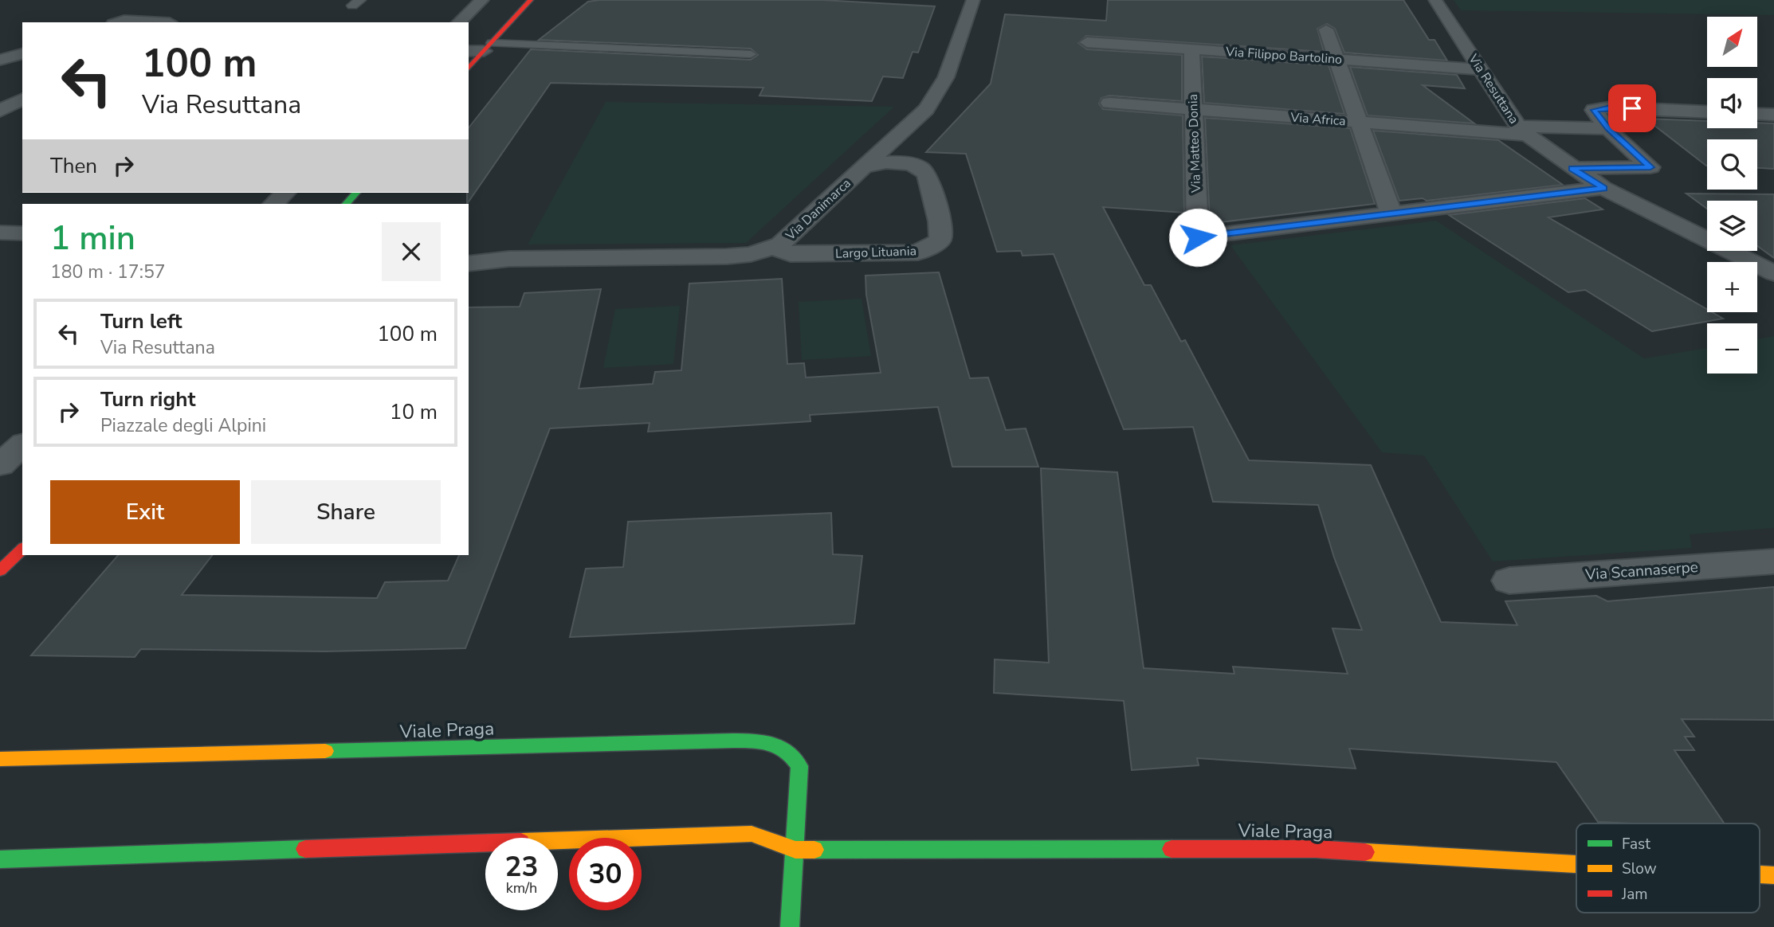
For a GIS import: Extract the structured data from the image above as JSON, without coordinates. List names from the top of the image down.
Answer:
{
  "streets": {
    "street": [
      "Via Filippo Bartolino",
      "Via Resuttana",
      "Via Africa",
      "Via Matteo Donia",
      "Via Danimarca",
      "Largo Lituania",
      "Via Scannaserpe",
      "Viale Praga"
    ]
  },
  "crossings": [
    ["Via Filippo Bartolino", "Via Resuttana"],
    ["Via Filippo Bartolino", "Via Matteo Donia"],
    ["Via Resuttana", "Via Africa"],
    ["Via Africa", "Via Matteo Donia"],
    ["Via Danimarca", "Largo Lituania"]
  ],
  "legend": ["Fast", "Slow", "Jam"],
  "north": "top right",
  "page": {
    "map_buttons": ["+", "−"],
    "turn": ["100 m", "Via Resuttana"],
    "then": "Then",
    "heading": ["1 min", "180 m · 17:57"],
    "list": [
      {
        "name": "Turn left",
        "note": "Via Resuttana",
        "value": "100 m"
      },
      {
        "name": "Turn right",
        "note": "Piazzale degli Alpini",
        "value": "10 m"
      }
    ],
    "buttons": ["Exit", "Share"],
    "speed": "23 km/h",
    "limit": "30"
  }
}
